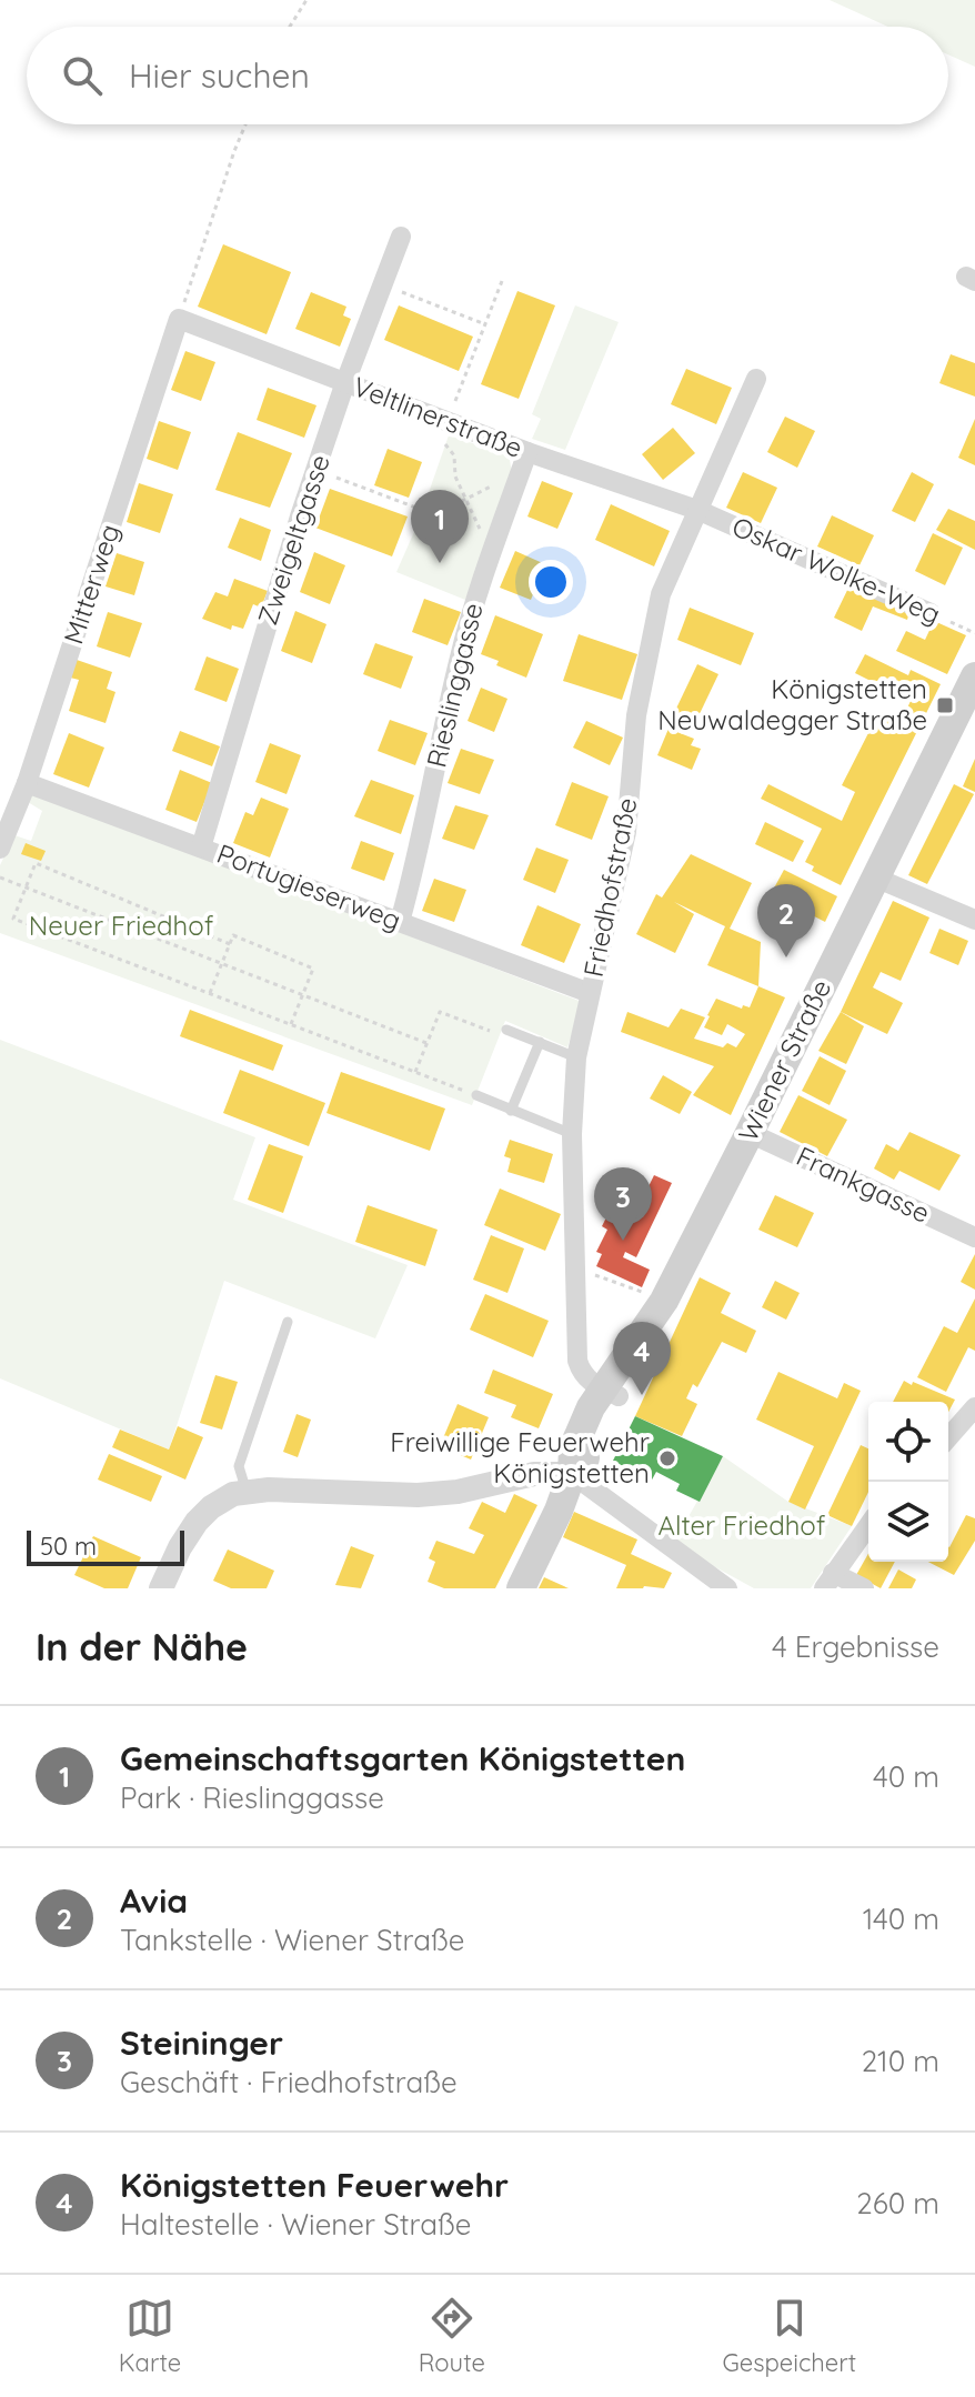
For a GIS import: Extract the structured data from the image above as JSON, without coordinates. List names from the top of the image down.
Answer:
{
  "streets": {
    "main road": ["Wiener Straße"],
    "street": [
      "Veltlinerstraße",
      "Zweigeltgasse",
      "Oskar Wolke-Weg",
      "Mitterweg",
      "Rieslinggasse",
      "Portugieserweg",
      "Friedhofstraße",
      "Frankgasse"
    ]
  },
  "crossings": [
    ["Veltlinerstraße", "Zweigeltgasse"],
    ["Veltlinerstraße", "Oskar Wolke-Weg"],
    ["Veltlinerstraße", "Mitterweg"],
    ["Veltlinerstraße", "Rieslinggasse"],
    ["Veltlinerstraße", "Friedhofstraße"],
    ["Zweigeltgasse", "Portugieserweg"],
    ["Oskar Wolke-Weg", "Friedhofstraße"],
    ["Mitterweg", "Portugieserweg"],
    ["Rieslinggasse", "Portugieserweg"],
    ["Portugieserweg", "Friedhofstraße"],
    ["Friedhofstraße", "Wiener Straße"],
    ["Wiener Straße", "Frankgasse"]
  ],
  "parks": ["Neuer Friedhof", "Alter Friedhof"],
  "places": {
    "transit": ["Königstetten Neuwaldegger Straße"],
    "other": ["Freiwillige Feuerwehr Königstetten"]
  },
  "scale_bar": "50 m",
  "page": {
    "search": "Hier suchen",
    "pins": [
      "1",
      "2",
      "3",
      "4"
    ],
    "scale": "50 m",
    "heading": ["In der Nähe", "4 Ergebnisse"],
    "list": [
      {
        "mark": "1",
        "name": "Gemeinschaftsgarten Königstetten",
        "note": "Park · Rieslinggasse",
        "value": "40 m"
      },
      {
        "mark": "2",
        "name": "Avia",
        "note": "Tankstelle · Wiener Straße",
        "value": "140 m"
      },
      {
        "mark": "3",
        "name": "Steininger",
        "note": "Geschäft · Friedhofstraße",
        "value": "210 m"
      },
      {
        "mark": "4",
        "name": "Königstetten Feuerwehr",
        "note": "Haltestelle · Wiener Straße",
        "value": "260 m"
      }
    ],
    "nav": ["Karte", "Route", "Gespeichert"]
  }
}
